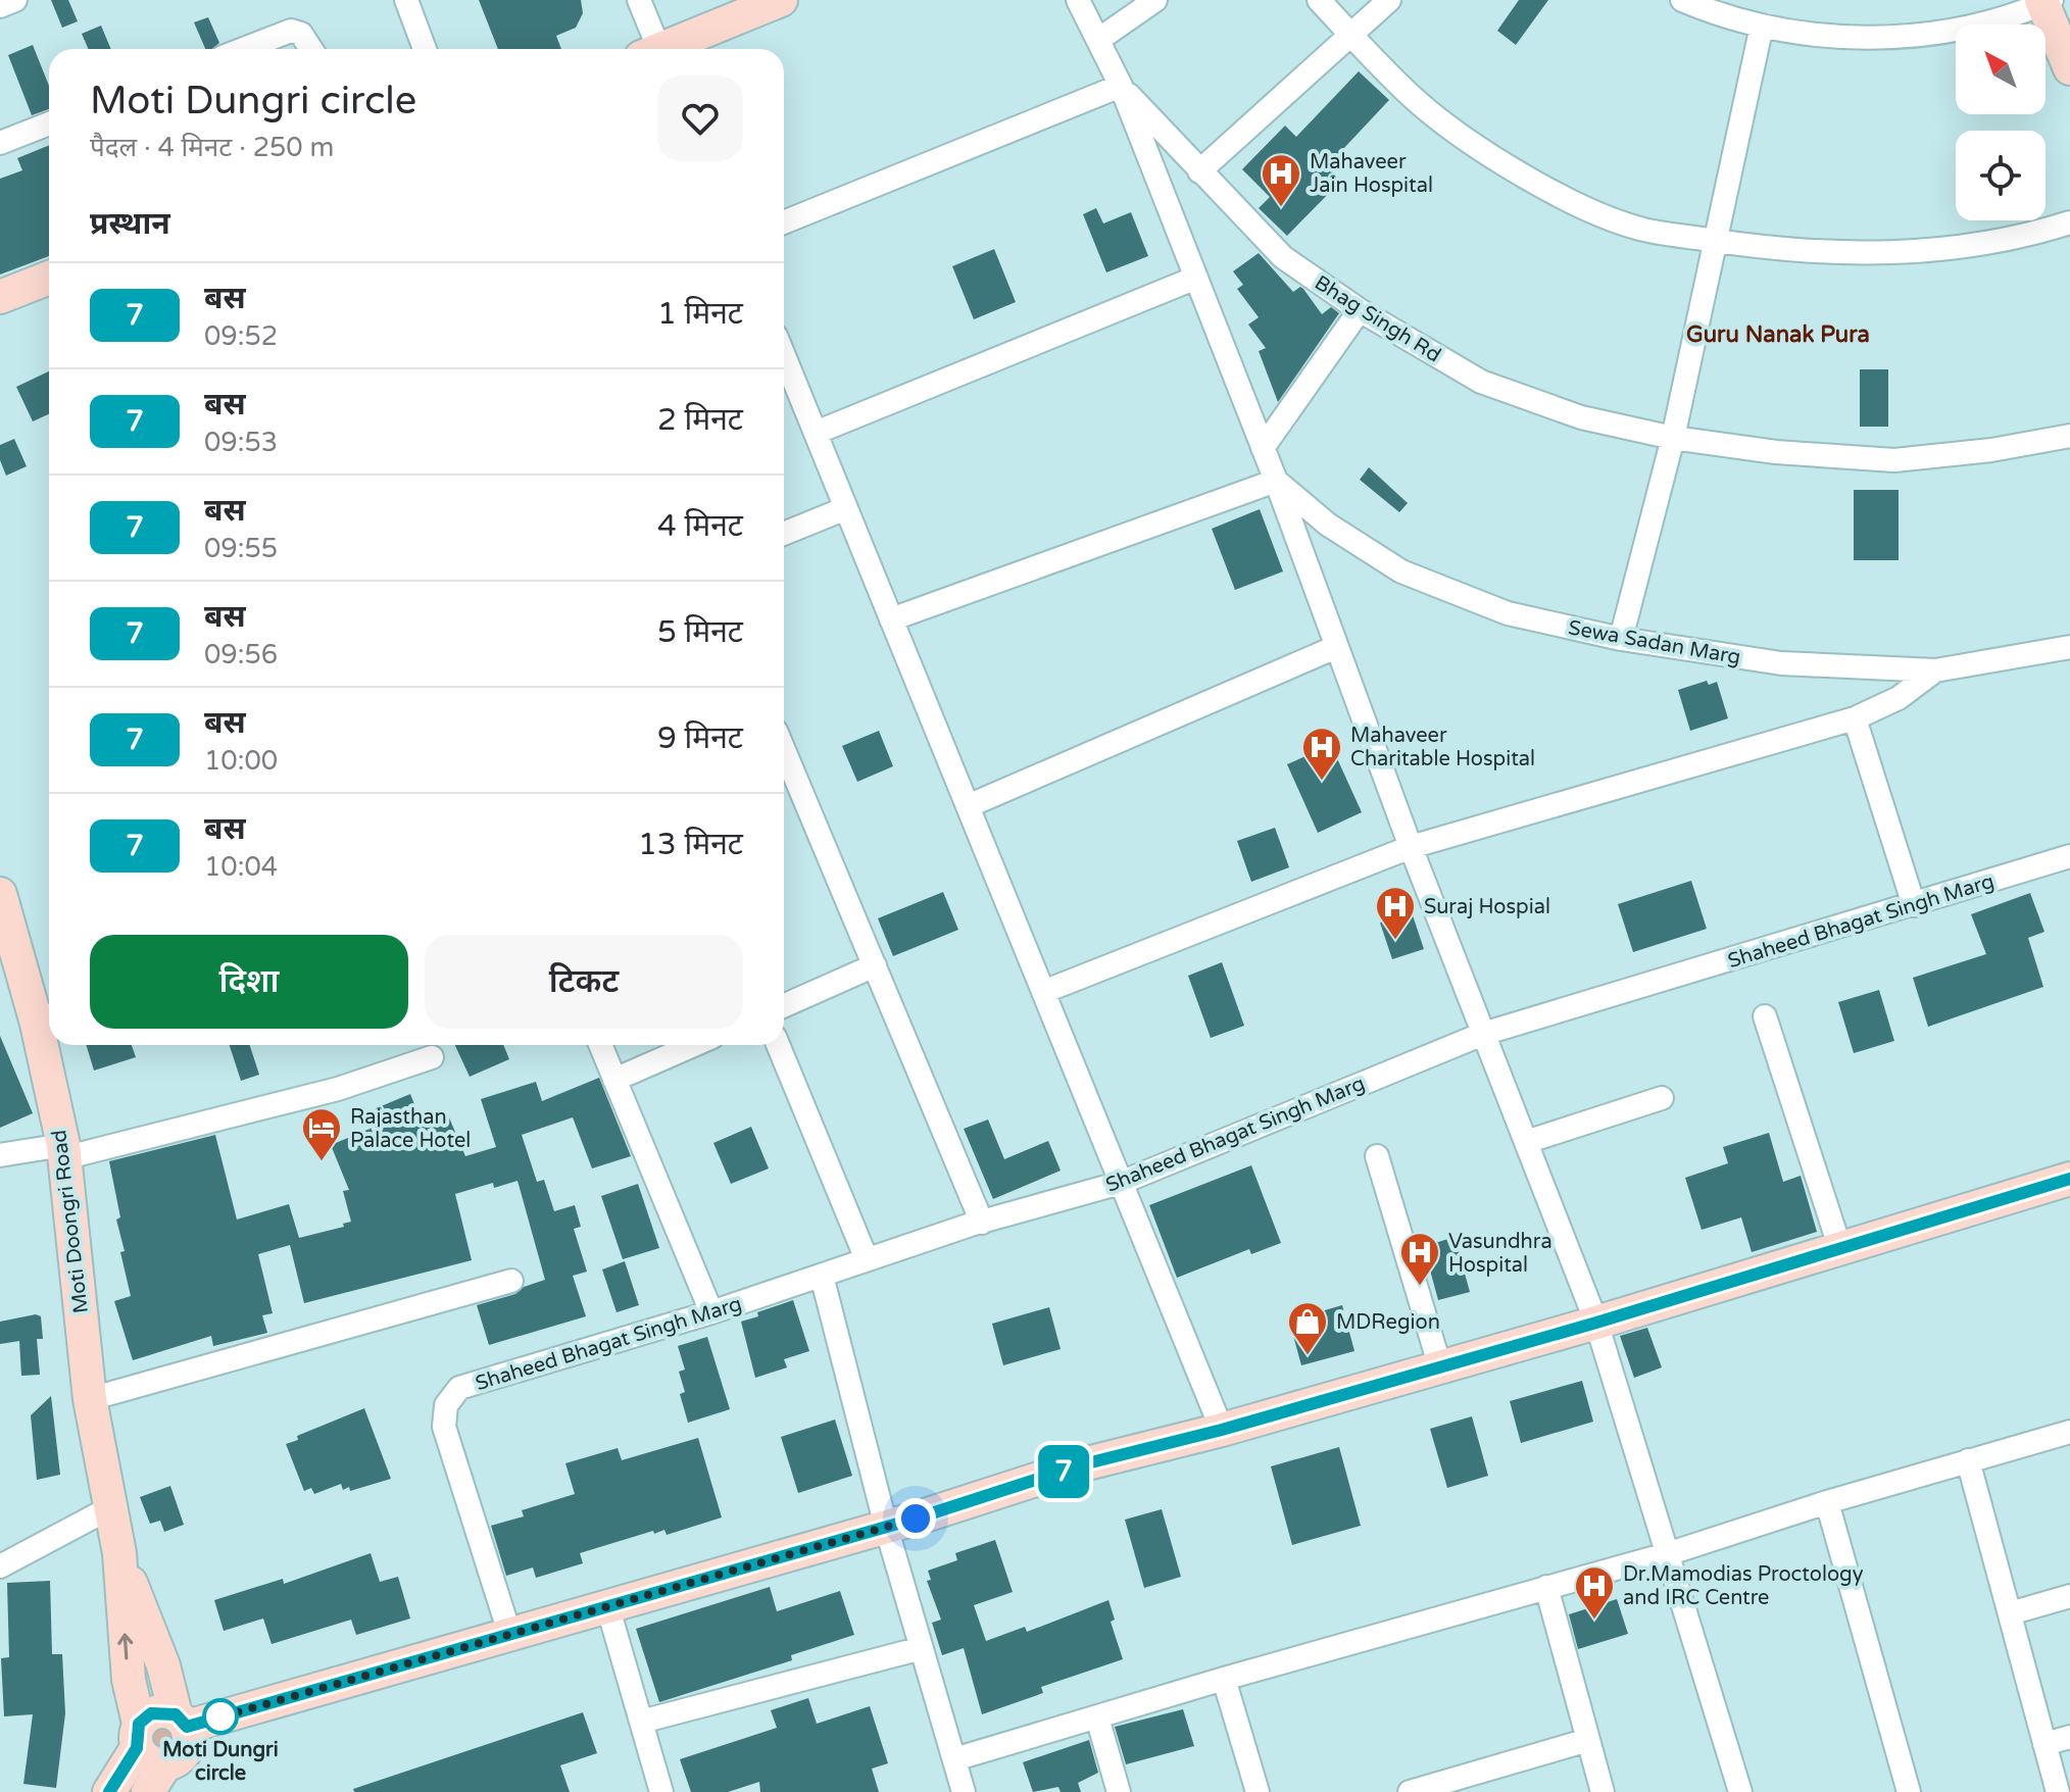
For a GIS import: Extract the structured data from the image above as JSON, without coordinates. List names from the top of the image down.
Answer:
{
  "streets": {
    "street": [
      "Bhag Singh Rd",
      "Sewa Sadan Marg",
      "Shaheed Bhagat Singh Marg",
      "Moti Doongri Road"
    ]
  },
  "districts": ["Guru Nanak Pura"],
  "places": {
    "hospital": [
      "Mahaveer Jain Hospital",
      "Mahaveer Charitable Hospital",
      "Suraj Hospial",
      "Vasundhra Hospital",
      "Dr.Mamodias Proctology and IRC Centre"
    ],
    "hotel": ["Rajasthan Palace Hotel"],
    "shop": ["MDRegion"],
    "other": ["Moti Dungri circle"]
  },
  "lines": ["bus line 7"],
  "north": "top left",
  "page": {
    "on_map": "7",
    "heading": [
      ["Moti Dungri circle", "पैदल · 4 मिनट · 250 m"],
      "प्रस्थान"
    ],
    "list": [
      {
        "mark": "7",
        "name": "बस",
        "note": "09:52",
        "value": "1 मिनट"
      },
      {
        "mark": "7",
        "name": "बस",
        "note": "09:53",
        "value": "2 मिनट"
      },
      {
        "mark": "7",
        "name": "बस",
        "note": "09:55",
        "value": "4 मिनट"
      },
      {
        "mark": "7",
        "name": "बस",
        "note": "09:56",
        "value": "5 मिनट"
      },
      {
        "mark": "7",
        "name": "बस",
        "note": "10:00",
        "value": "9 मिनट"
      },
      {
        "mark": "7",
        "name": "बस",
        "note": "10:04",
        "value": "13 मिनट"
      }
    ],
    "buttons": ["दिशा", "टिकट"]
  }
}
